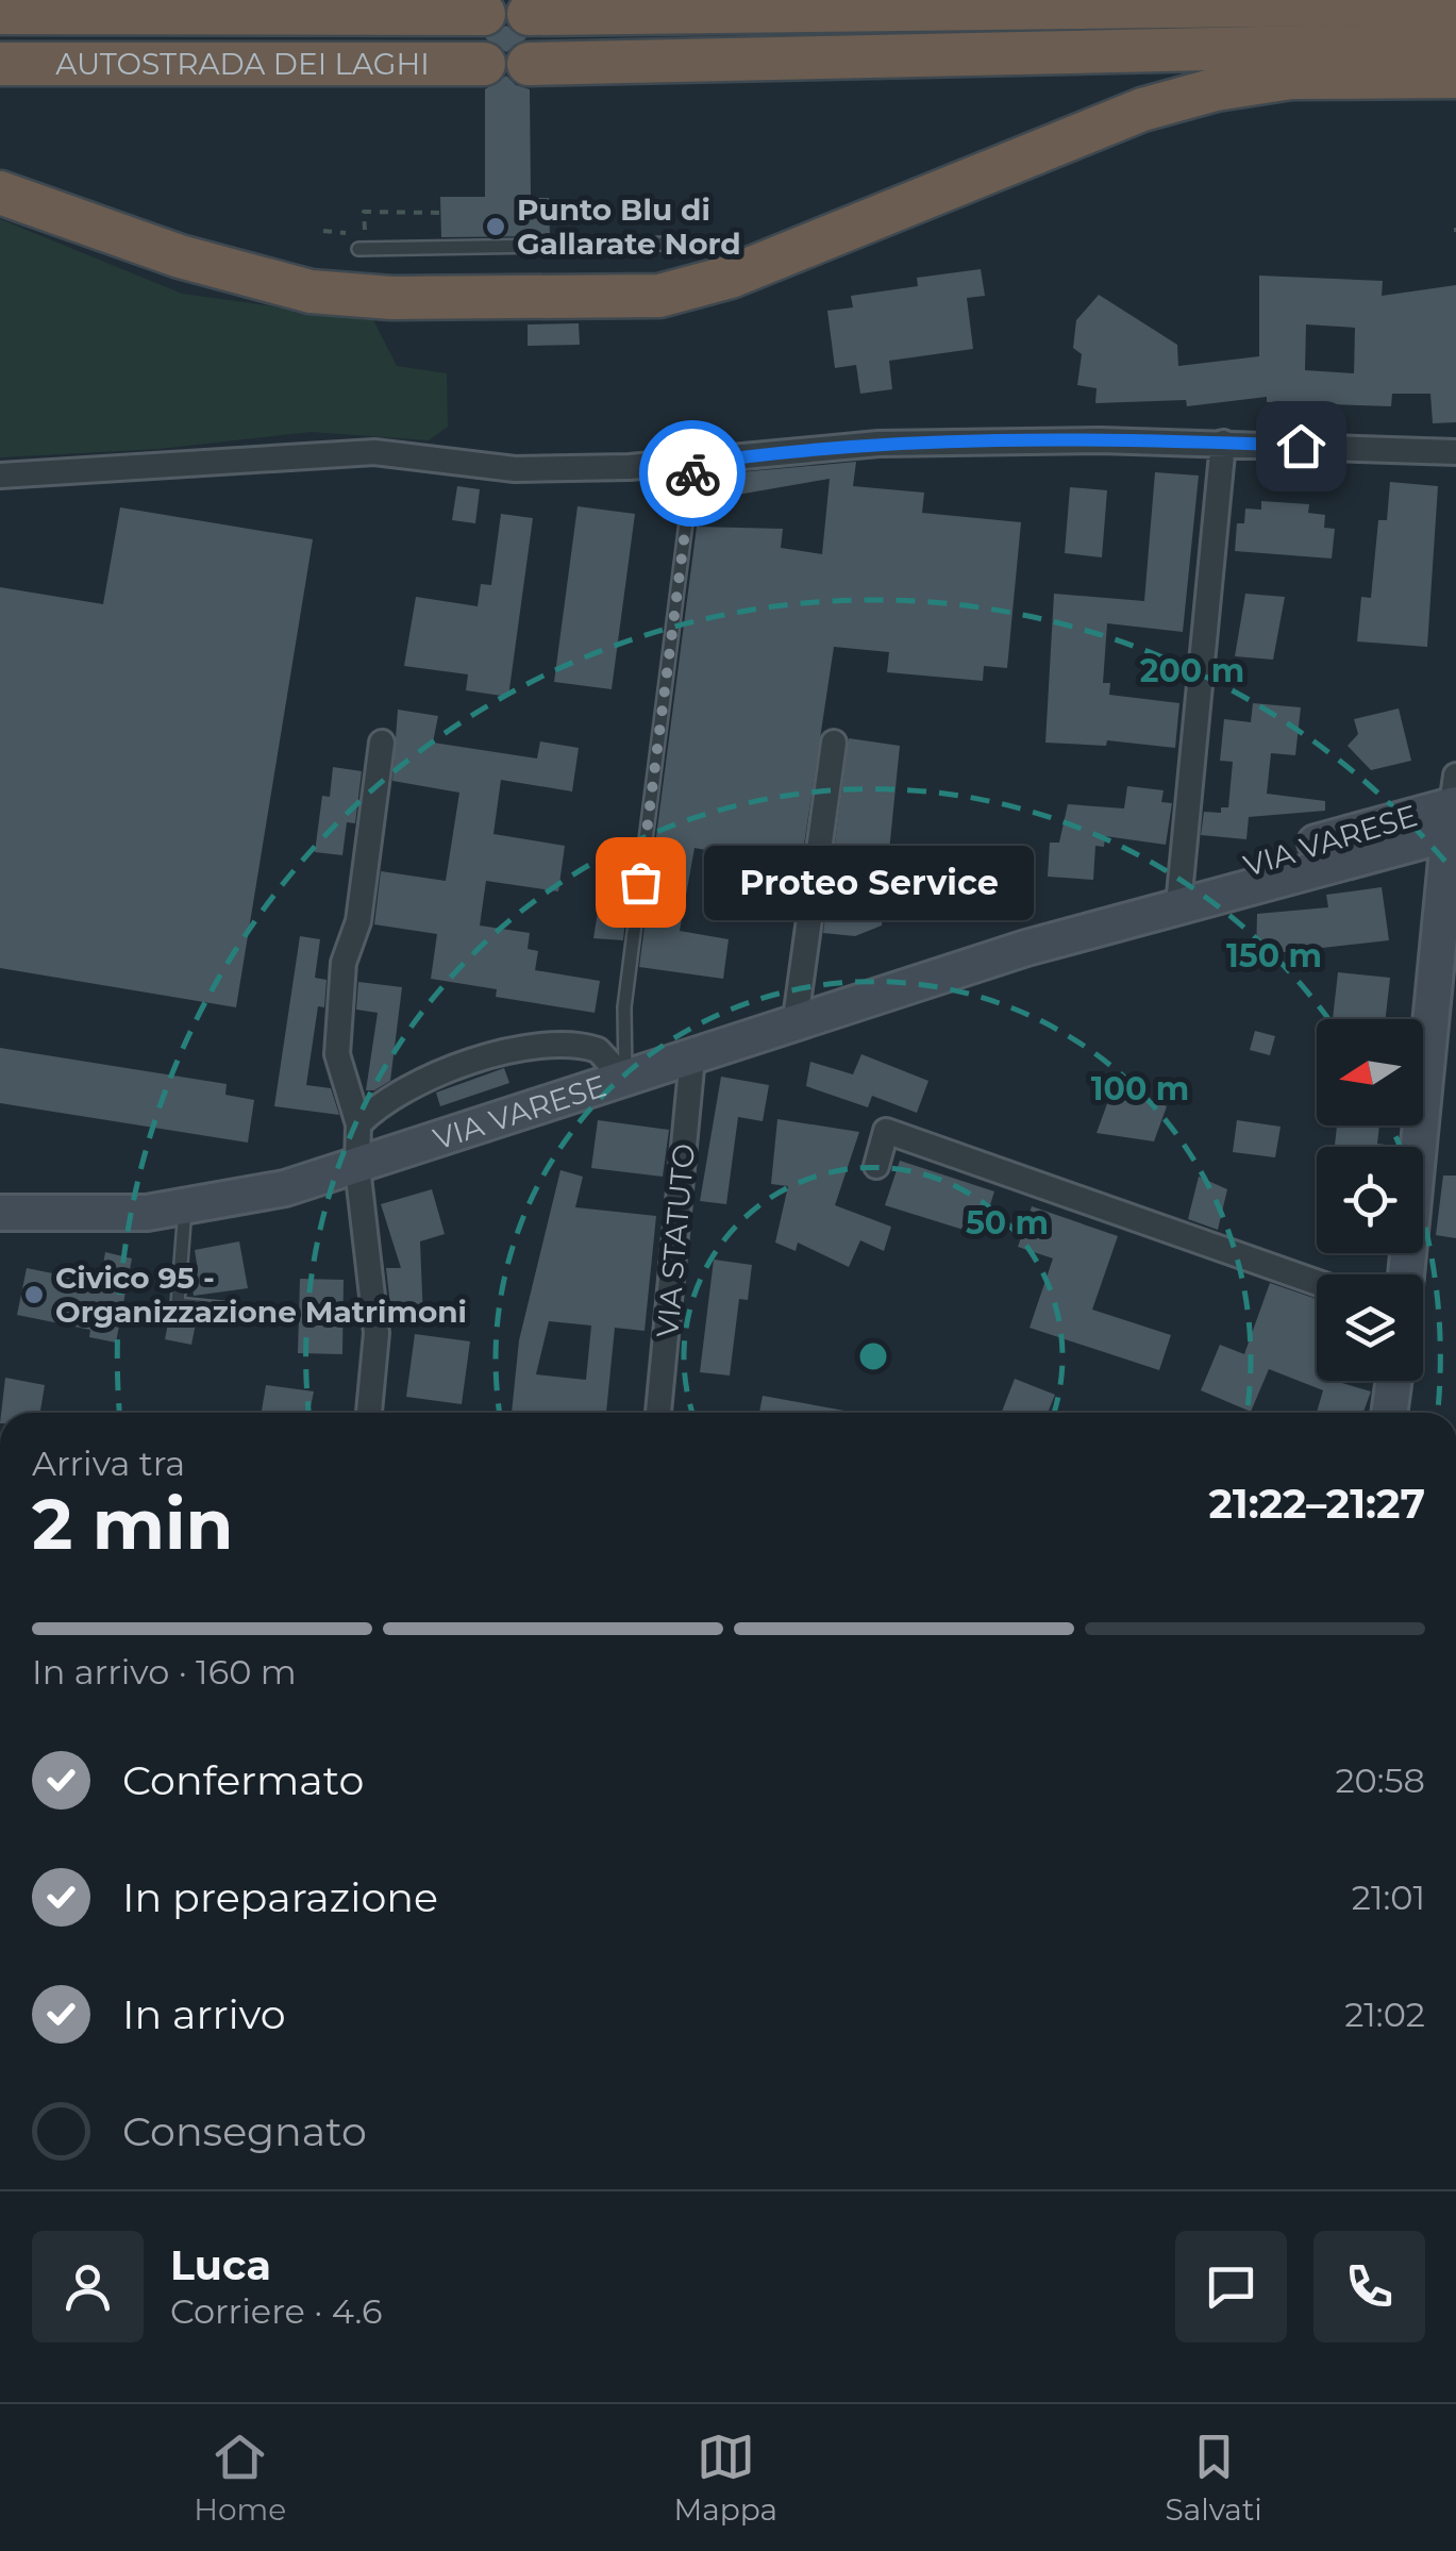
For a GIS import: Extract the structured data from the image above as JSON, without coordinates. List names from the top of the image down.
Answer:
{
  "streets": {
    "highway": ["AUTOSTRADA DEI LAGHI"],
    "main road": ["VIA VARESE"],
    "street": ["VIA STATUTO"]
  },
  "crossings": [
    ["VIA VARESE", "VIA STATUTO"]
  ],
  "places": ["Punto Blu di Gallarate Nord", "Proteo Service", "Civico 95 - Organizzazione Matrimoni"],
  "north": "left",
  "page": {
    "bubble": "Proteo Service",
    "heading": ["2 min", "Arriva tra", "21:22–21:27"],
    "panel": ["Luca", "Corriere · 4.6"],
    "bar": "In arrivo · 160 m",
    "list": [
      ["Confermato", "20:58"],
      ["In preparazione", "21:01"],
      ["In arrivo", "21:02"],
      "Consegnato"
    ],
    "tabs": ["Home", "Mappa", "Salvati"]
  },
  "rings": [
    "200 m",
    "150 m",
    "100 m",
    "50 m"
  ]
}
